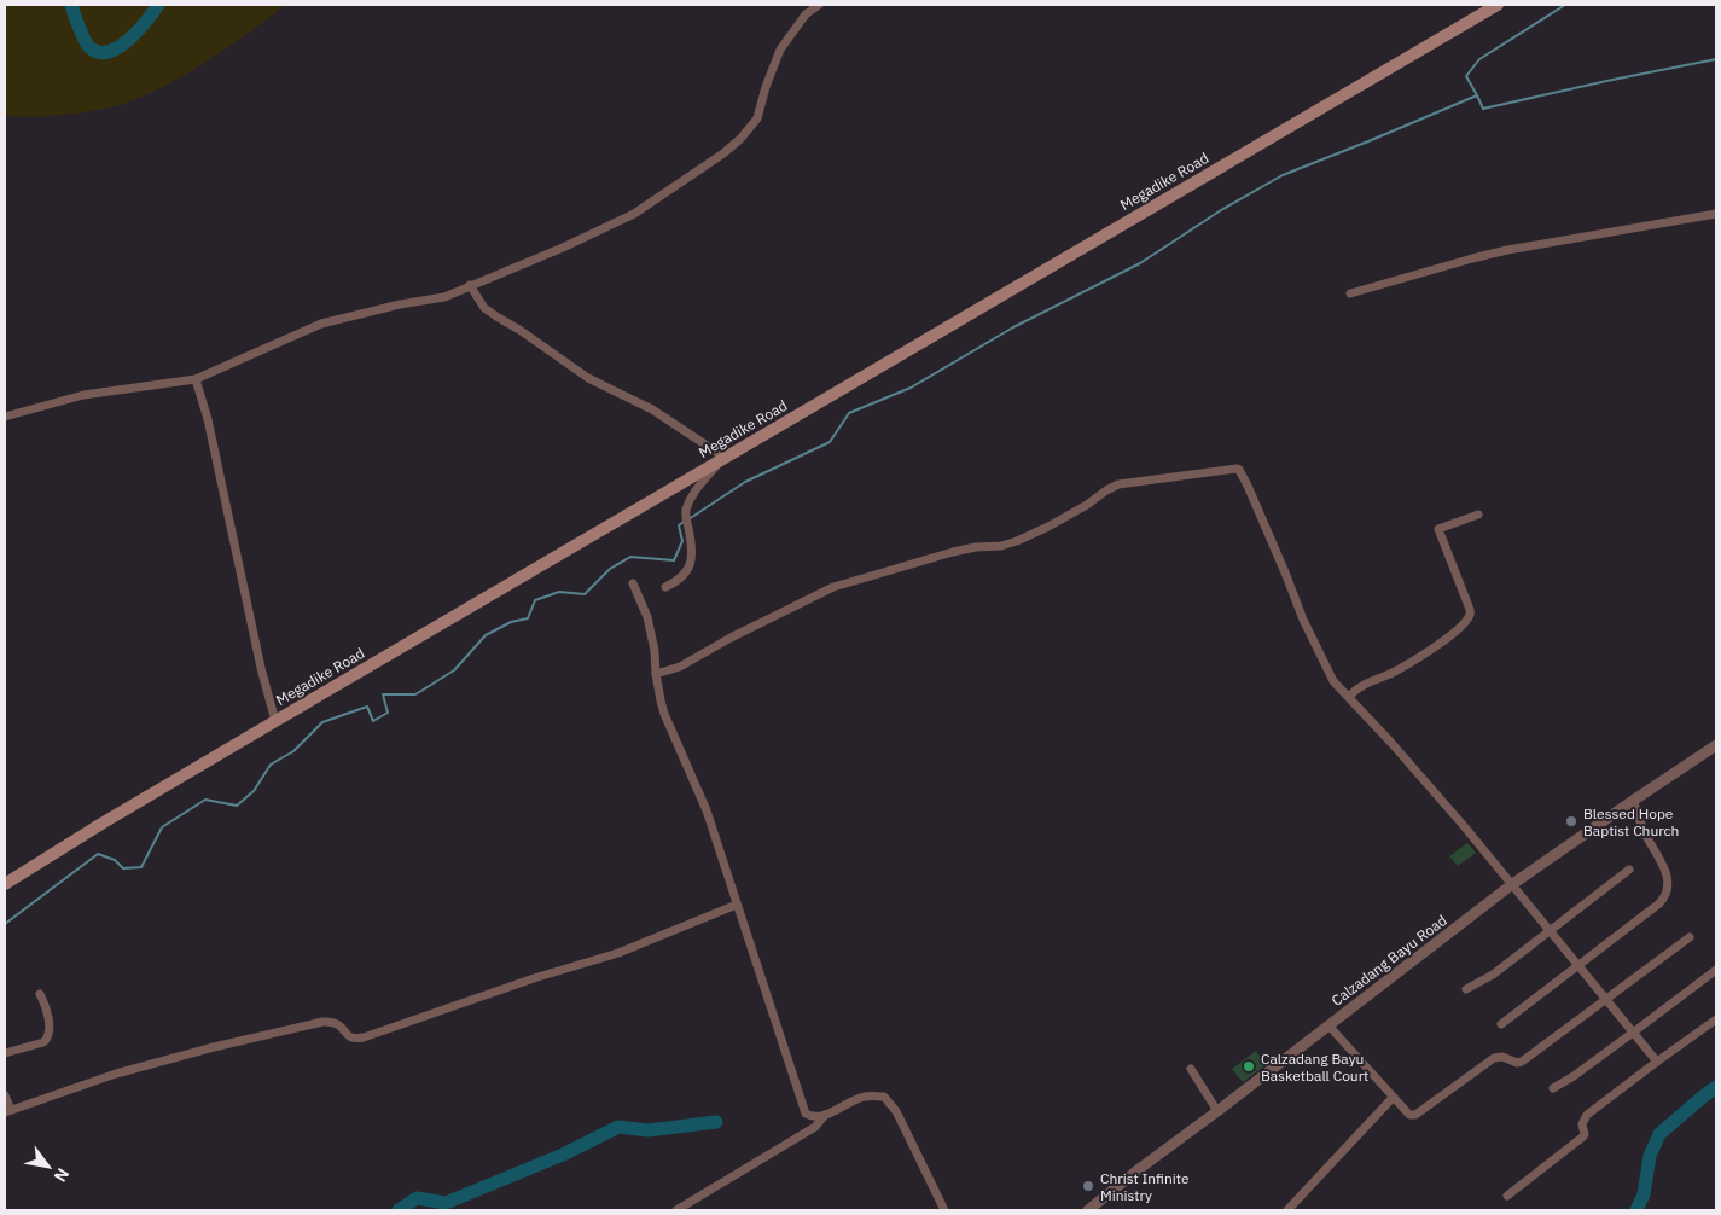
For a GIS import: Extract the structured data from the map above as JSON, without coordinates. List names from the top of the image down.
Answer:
{
  "streets": {
    "main road": ["Megadike Road"],
    "street": ["Calzadang Bayu Road"]
  },
  "places": ["Blessed Hope Baptist Church", "Calzadang Bayu Basketball Court", "Christ Infinite Ministry"],
  "north": "bottom right"
}
